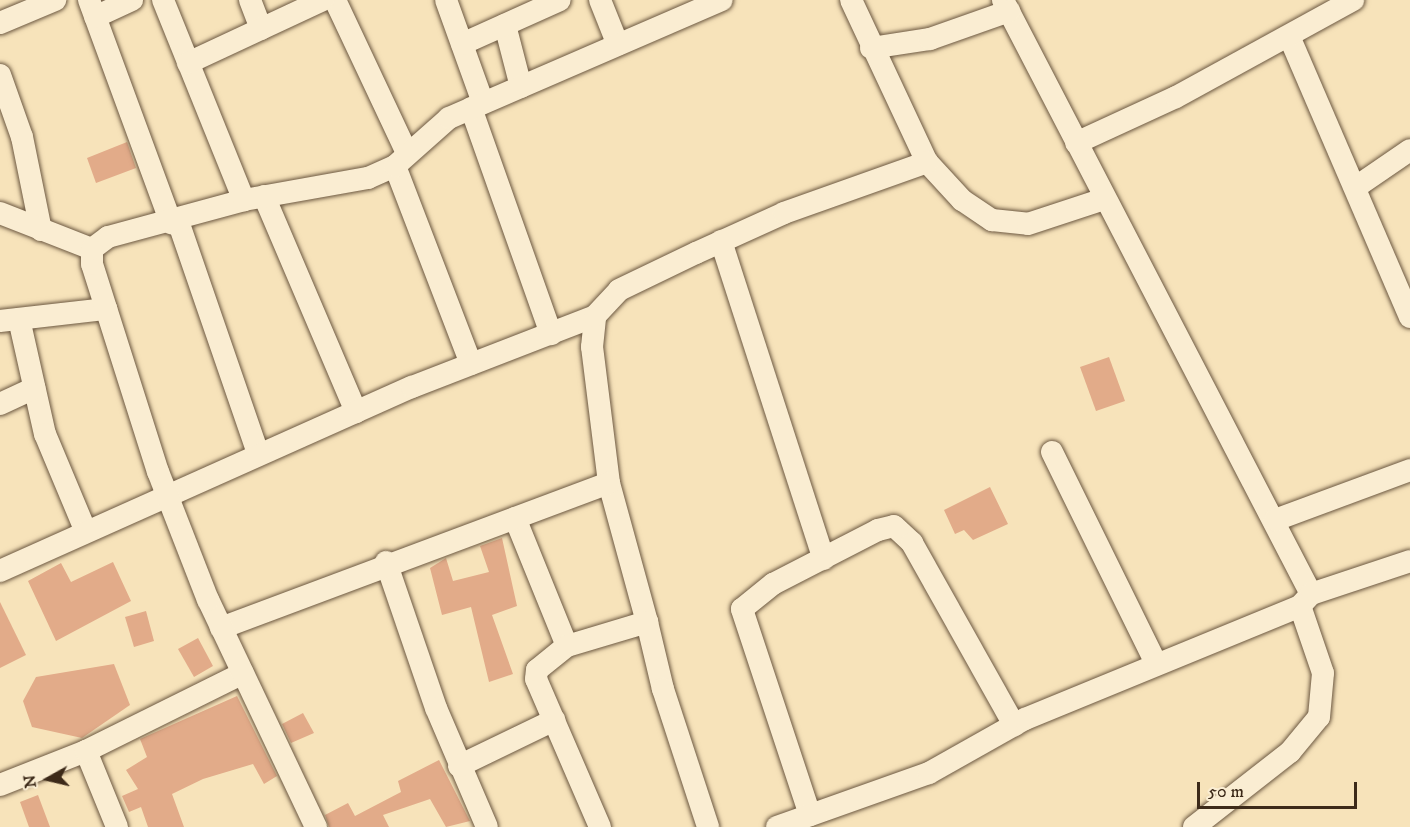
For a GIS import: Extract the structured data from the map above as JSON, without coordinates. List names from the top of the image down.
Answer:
{
  "scale_bar": "50 m",
  "north": "left"
}
